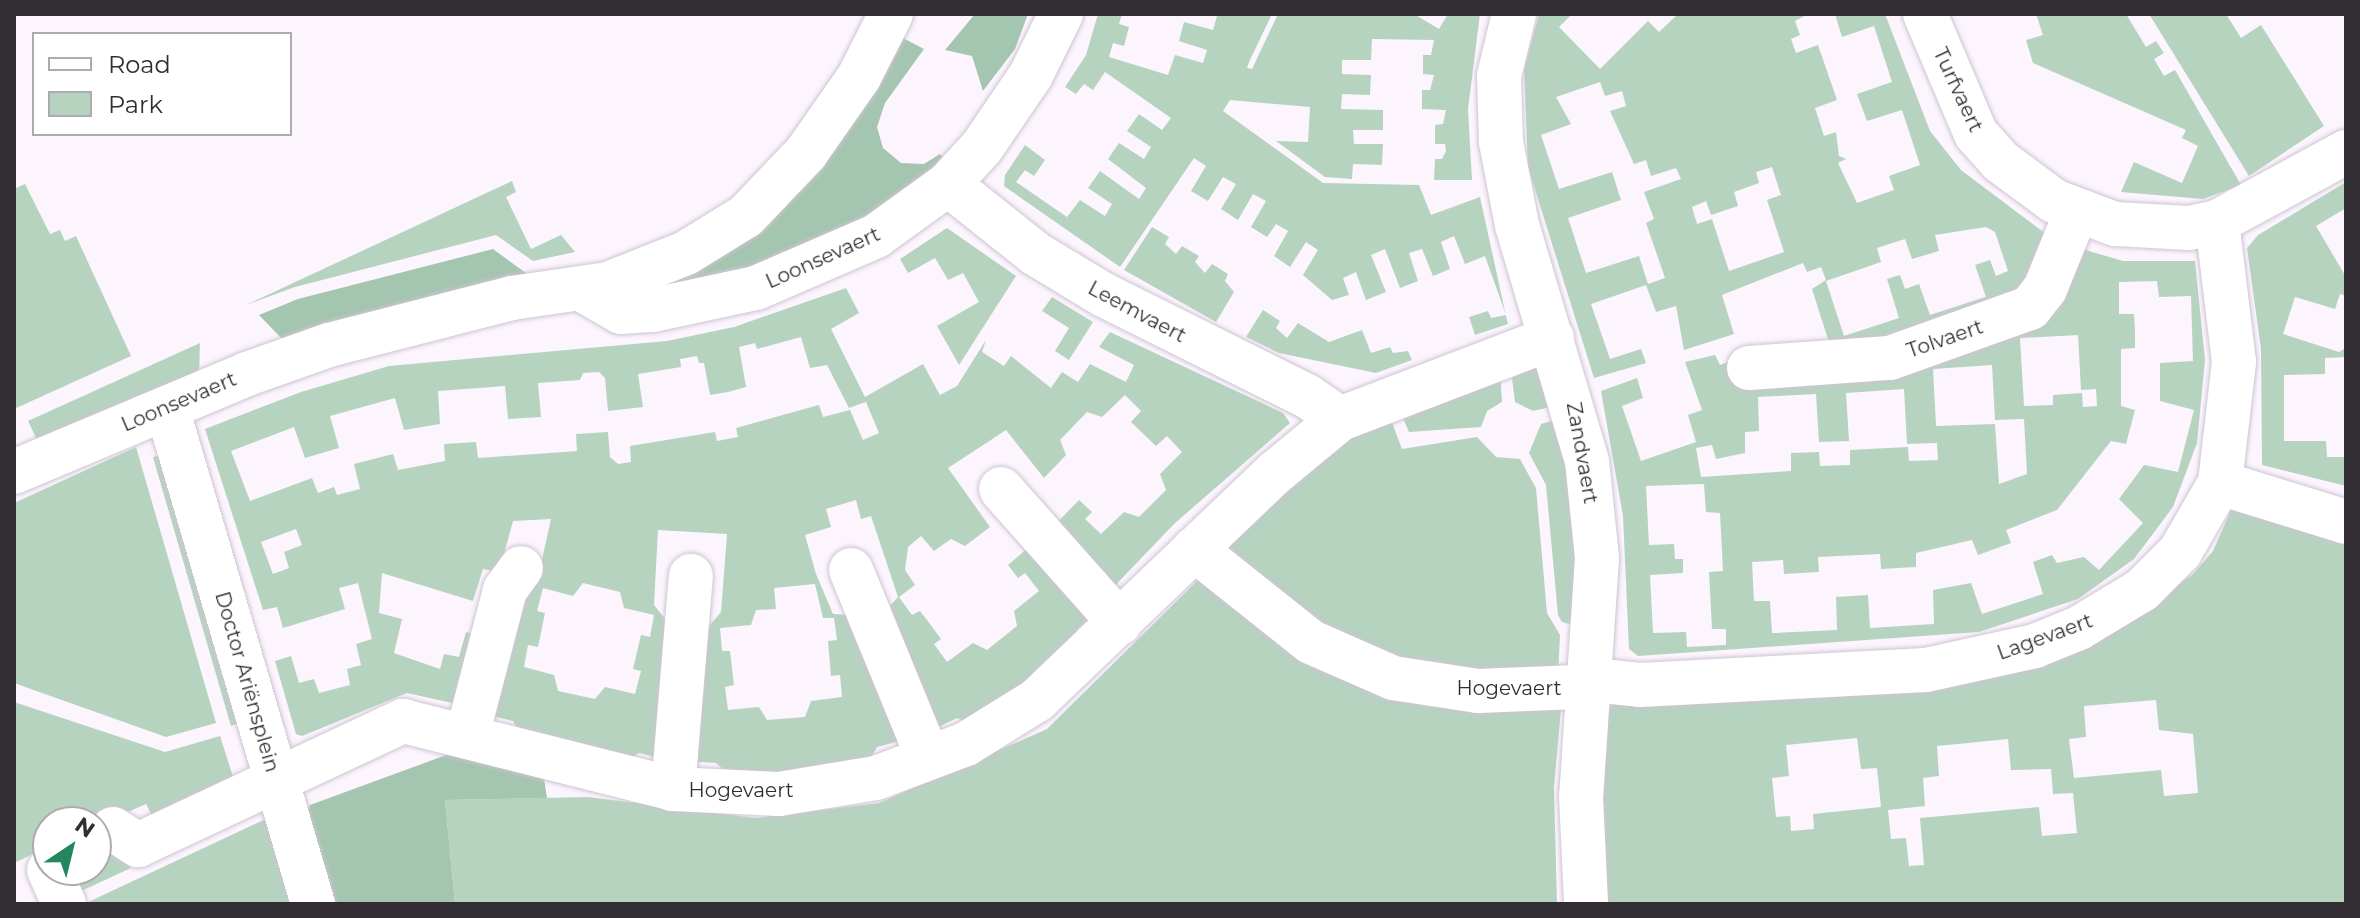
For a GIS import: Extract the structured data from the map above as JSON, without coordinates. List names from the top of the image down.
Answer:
{
  "streets": {
    "street": [
      "Turfvaert",
      "Loonsevaert",
      "Leemvaert",
      "Tolvaert",
      "Zandvaert",
      "Lagevaert",
      "Doctor Ariënsplein",
      "Hogevaert"
    ]
  },
  "crossings": [
    ["Turfvaert", "Tolvaert"],
    ["Turfvaert", "Lagevaert"],
    ["Loonsevaert", "Leemvaert"],
    ["Loonsevaert", "Doctor Ariënsplein"],
    ["Leemvaert", "Hogevaert"],
    ["Zandvaert", "Lagevaert"],
    ["Zandvaert", "Hogevaert"],
    ["Lagevaert", "Hogevaert"],
    ["Doctor Ariënsplein", "Hogevaert"]
  ],
  "legend": ["Road", "Park"],
  "north": "top right"
}
